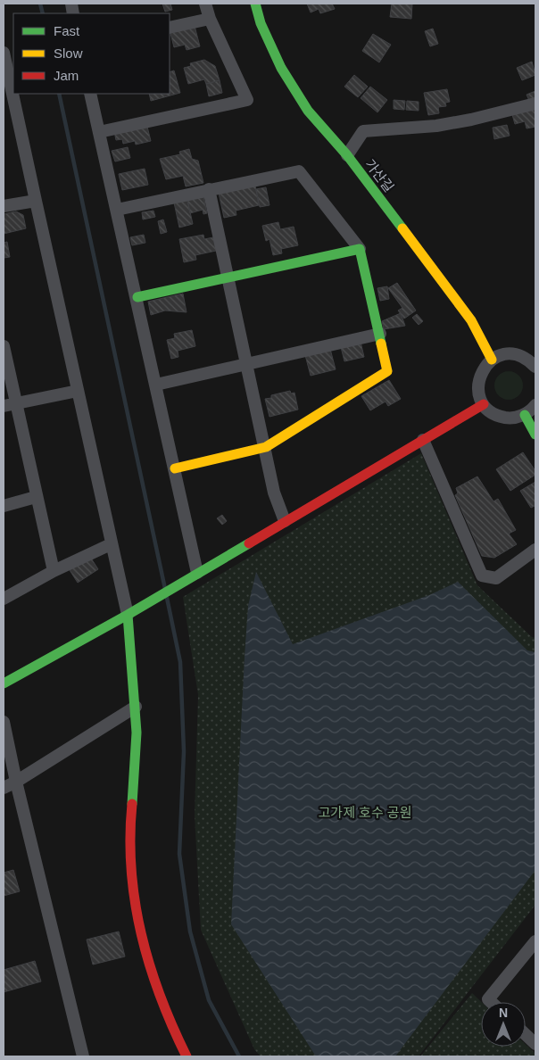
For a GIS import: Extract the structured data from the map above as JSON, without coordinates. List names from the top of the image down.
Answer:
{
  "streets": {
    "street": ["가산길"]
  },
  "parks": ["고가제 호수 공원"],
  "legend": ["Fast", "Slow", "Jam"],
  "north": "top"
}
